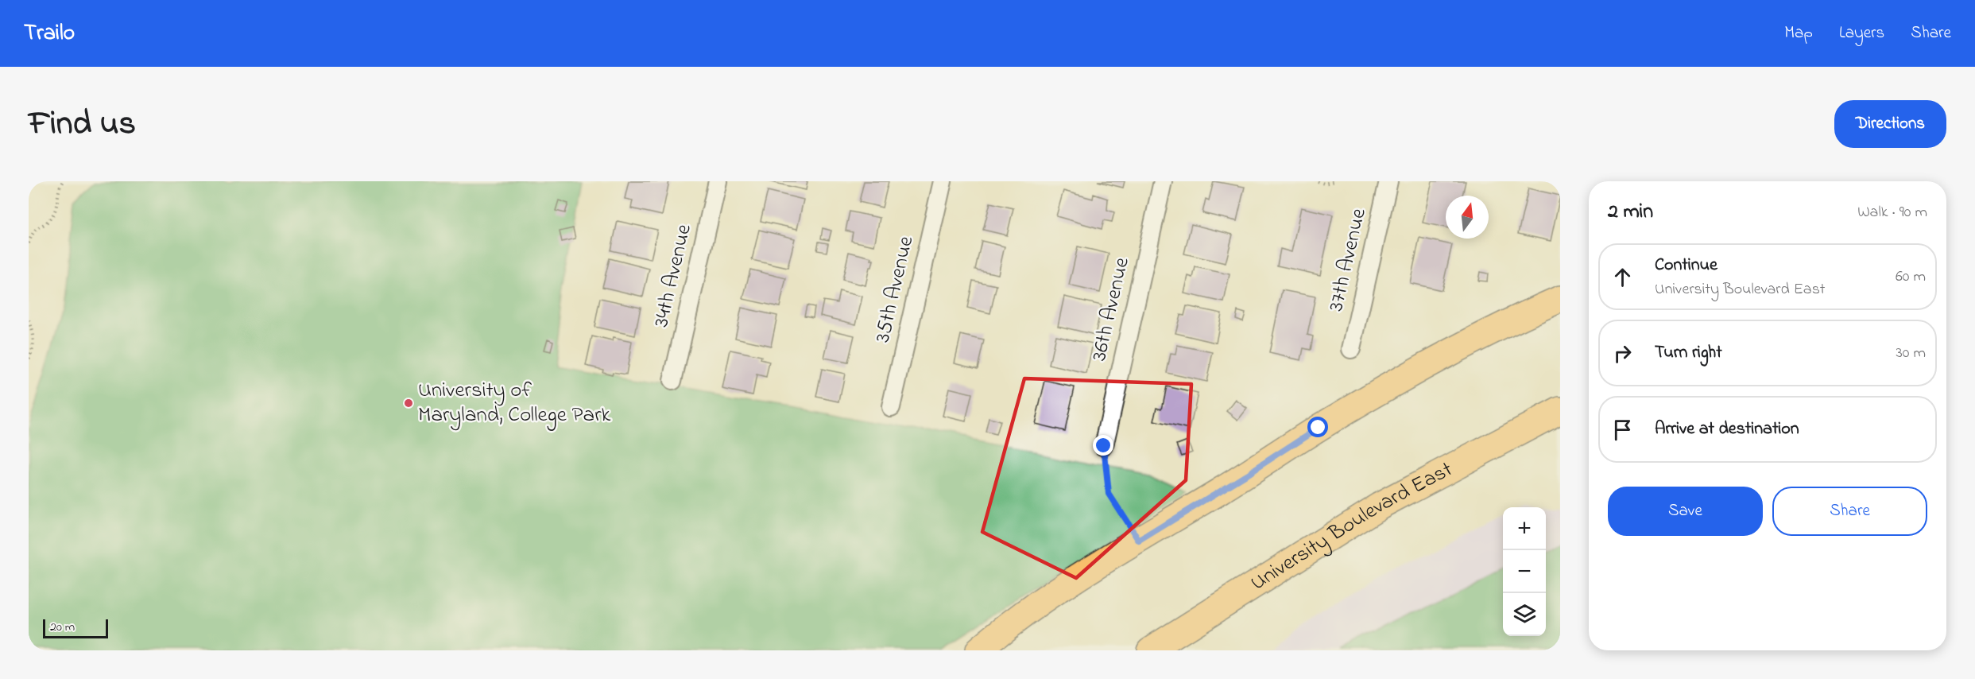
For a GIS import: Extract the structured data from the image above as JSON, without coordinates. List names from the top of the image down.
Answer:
{
  "streets": {
    "main road": ["University Boulevard East"],
    "street": [
      "37th Avenue",
      "34th Avenue",
      "35th Avenue",
      "36th Avenue"
    ]
  },
  "places": ["University of Maryland, College Park"],
  "scale_bar": "20 m",
  "north": "top",
  "page": {
    "header": "Trailo",
    "nav": ["Map", "Layers", "Share"],
    "title": "Find us",
    "buttons": [
      "Directions",
      ["Save", "Share"]
    ],
    "heading": ["2 min", "Walk · 90 m"],
    "list": [
      ["Continue", "University Boulevard East", "60 m"],
      ["Turn right", "30 m"],
      "Arrive at destination"
    ],
    "map_buttons": ["+", "−"],
    "scale": "20 m"
  }
}
